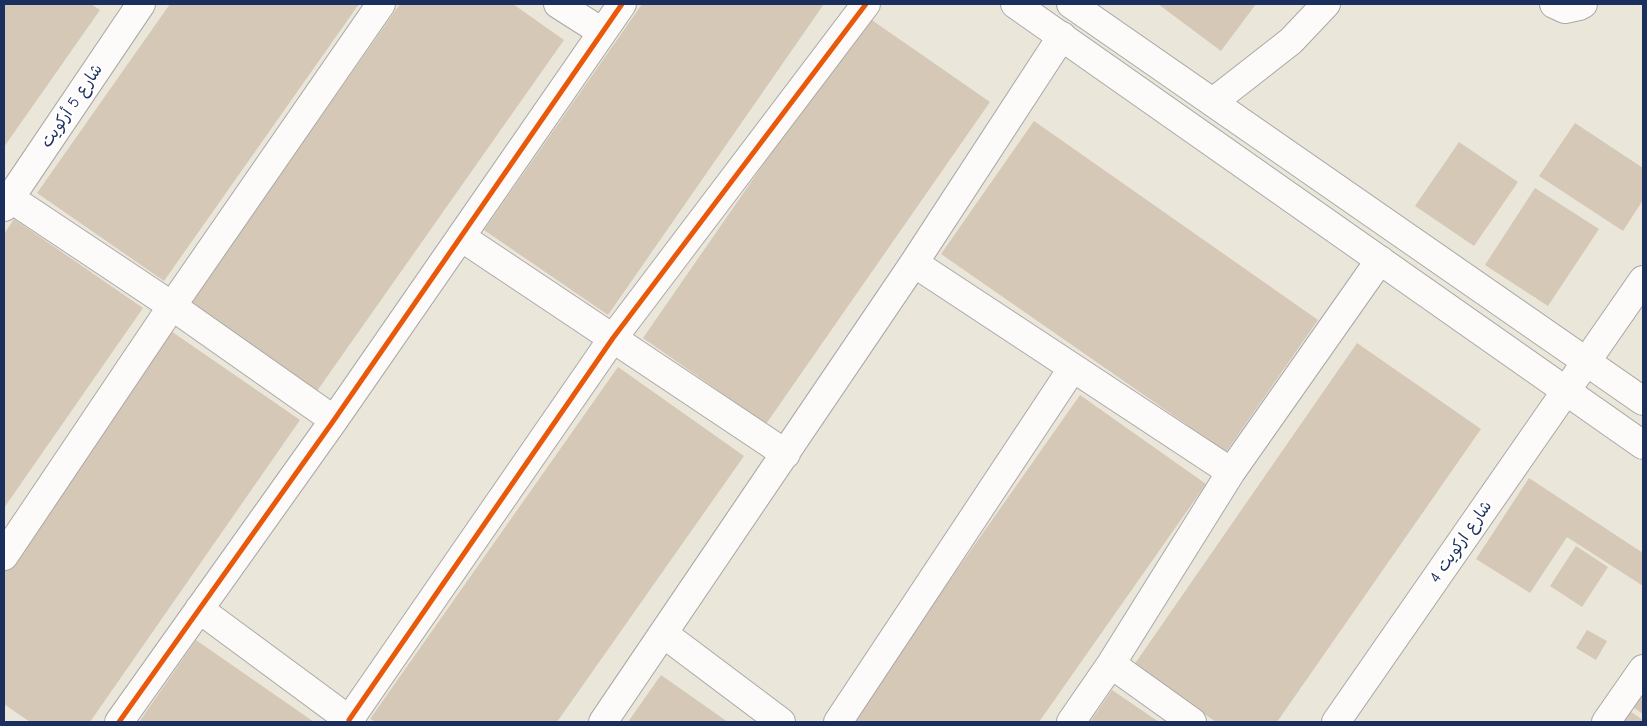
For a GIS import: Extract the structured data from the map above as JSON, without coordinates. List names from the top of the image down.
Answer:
{
  "streets": {
    "street": ["شارع 5 أركويت", "شارع اركويت 4"]
  }
}
